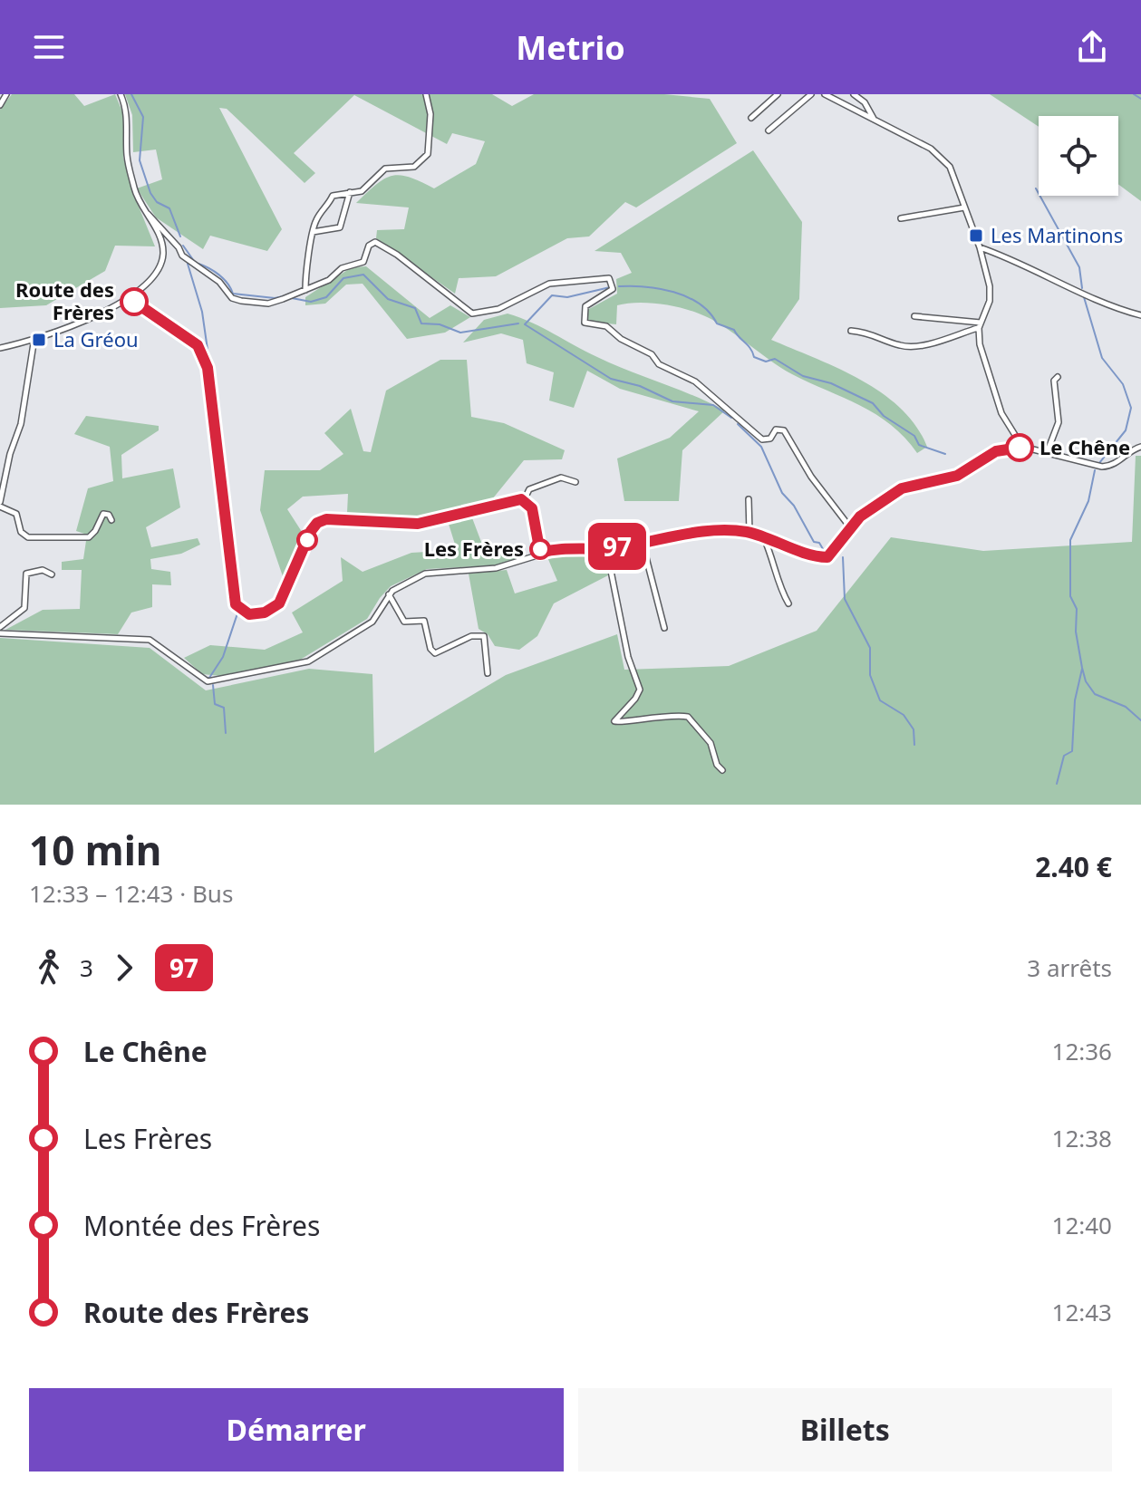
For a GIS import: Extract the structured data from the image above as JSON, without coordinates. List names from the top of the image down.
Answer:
{
  "places": {
    "transit": ["Les Martinons", "La Gréou"],
    "other": ["Route des Frères", "Le Chêne", "Les Frères"]
  },
  "lines": ["bus line 97"],
  "page": {
    "header": "Metrio",
    "on_map": "97",
    "heading": ["10 min", "12:33 – 12:43 · Bus", "2.40 €"],
    "legs": ["3", "97", "3 arrêts"],
    "list": [
      {
        "name": "Le Chêne",
        "value": "12:36"
      },
      {
        "name": "Les Frères",
        "value": "12:38"
      },
      {
        "name": "Montée des Frères",
        "value": "12:40"
      },
      {
        "name": "Route des Frères",
        "value": "12:43"
      }
    ],
    "buttons": ["Démarrer", "Billets"]
  }
}
